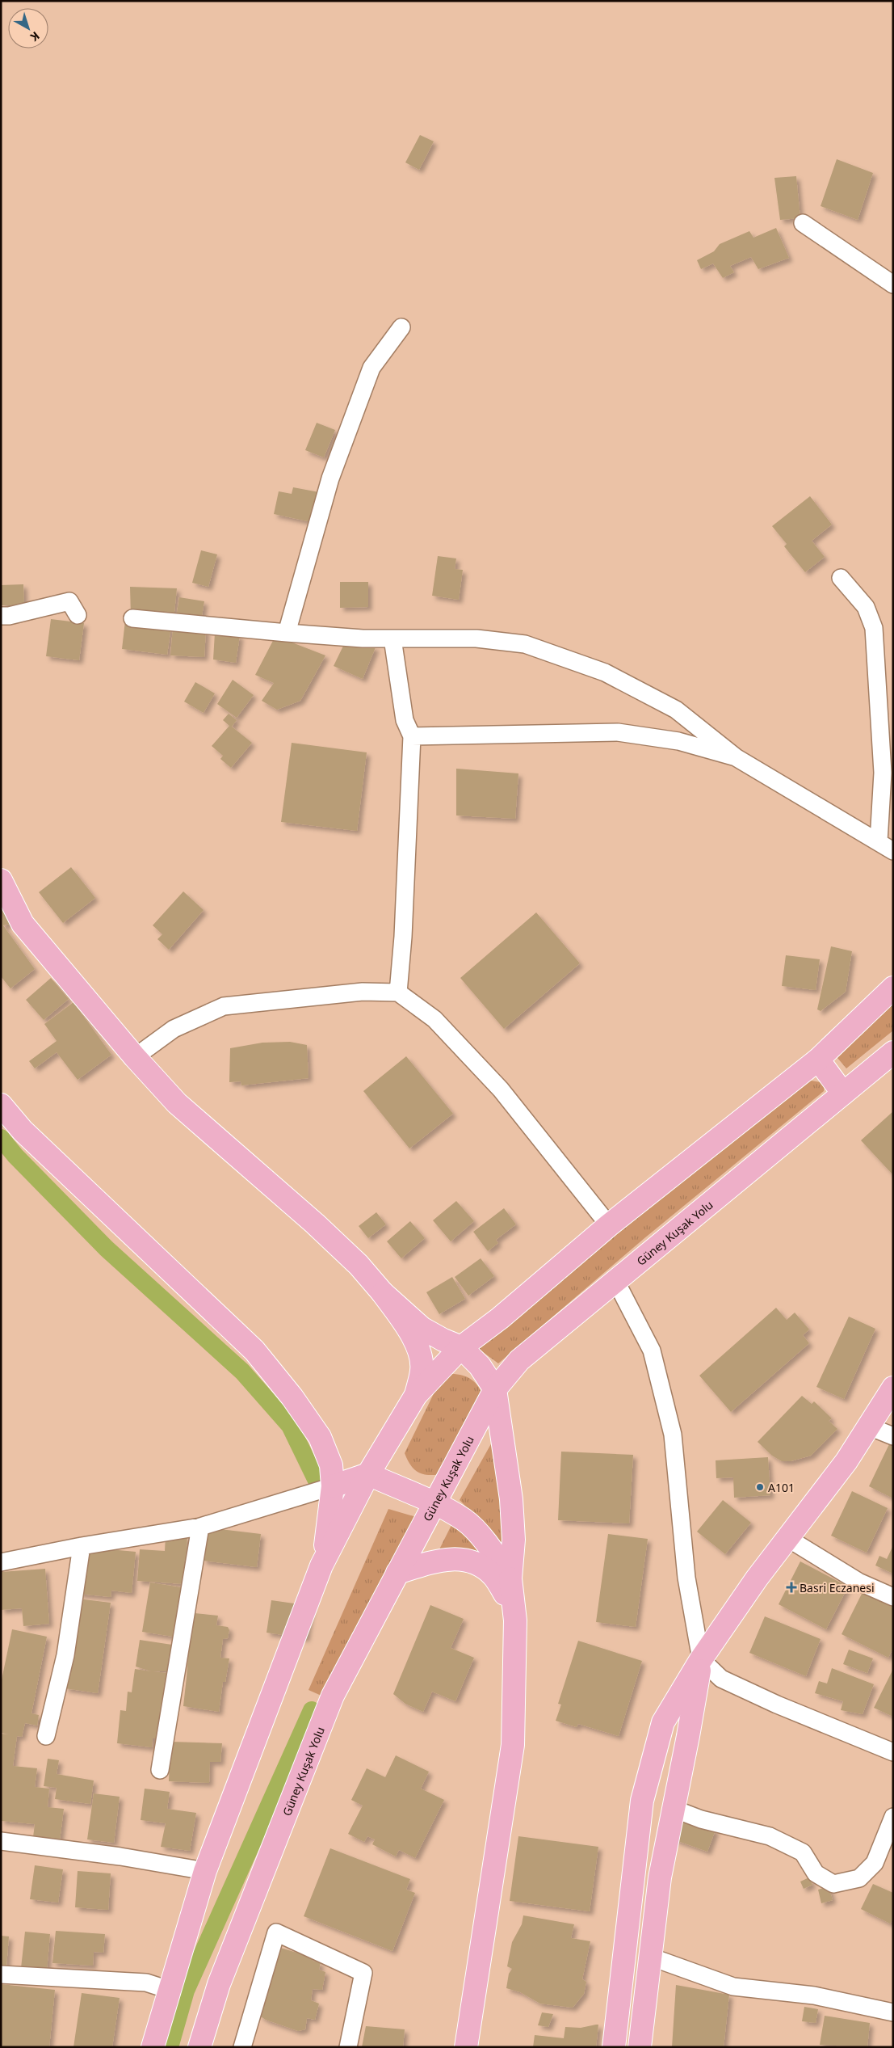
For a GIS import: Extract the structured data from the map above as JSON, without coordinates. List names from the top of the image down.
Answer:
{
  "streets": {
    "main road": ["Güney Kuşak Yolu"]
  },
  "places": {
    "other": ["A101"],
    "health": ["Basri Eczanesi"]
  },
  "north": "bottom right"
}
